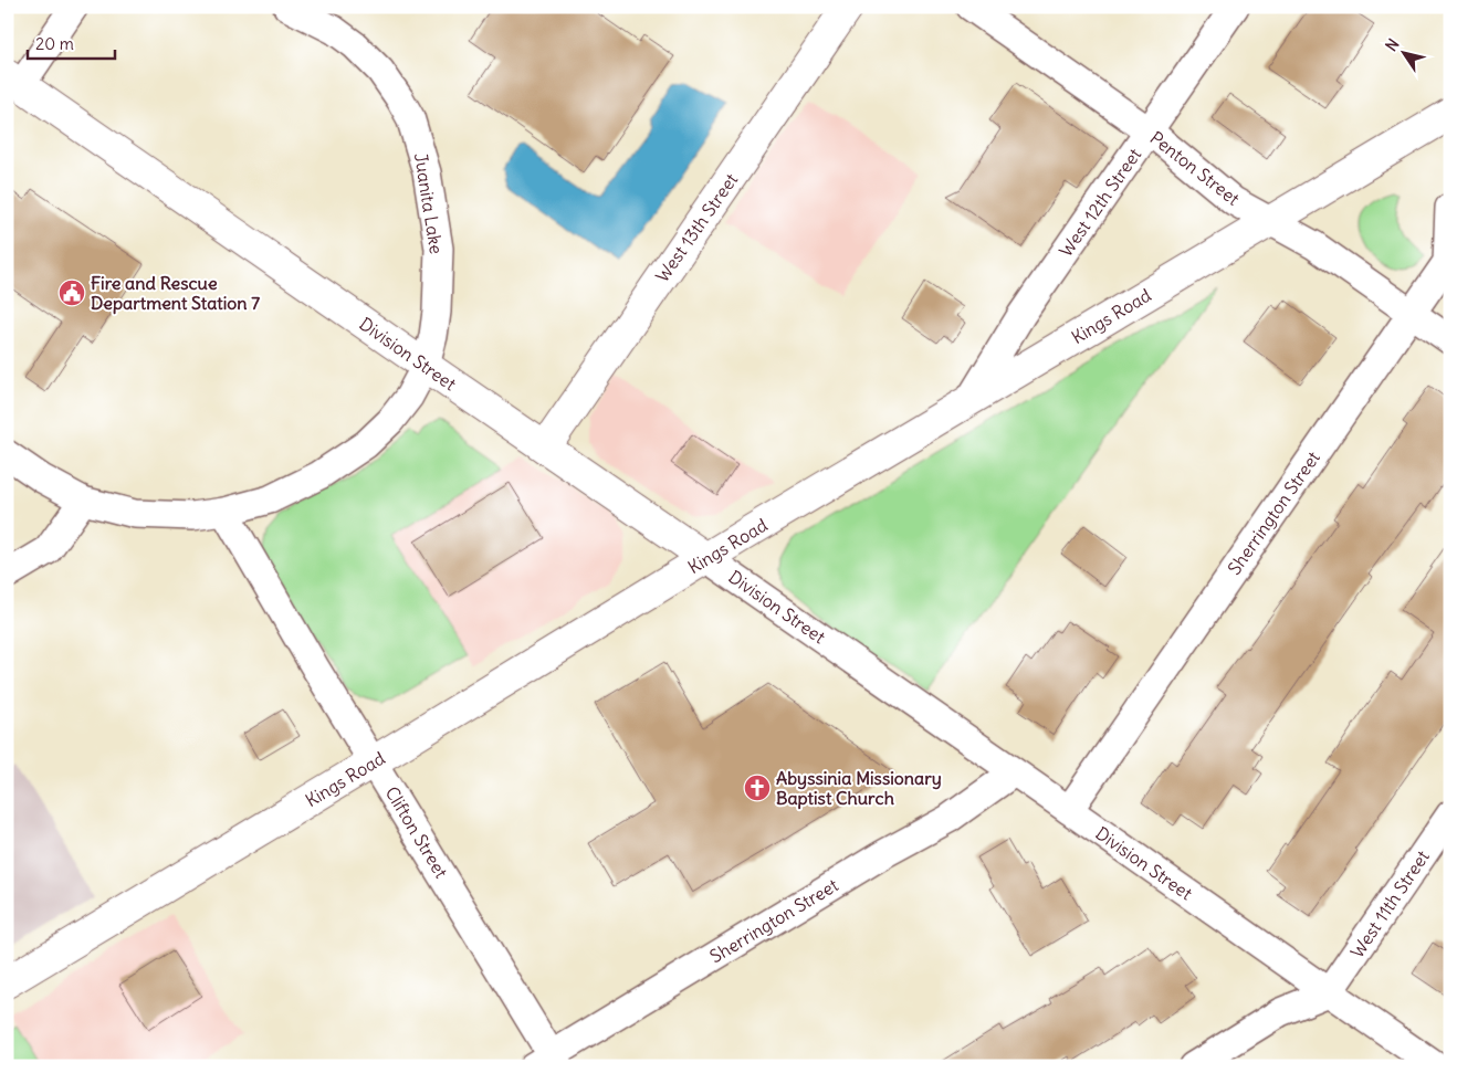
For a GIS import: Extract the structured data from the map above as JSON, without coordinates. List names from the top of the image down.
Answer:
{
  "streets": {
    "main road": ["West 13th Street", "Kings Road", "Division Street"],
    "street": [
      "Penton Street",
      "West 12th Street",
      "Juanita Lake",
      "Sherrington Street",
      "Clifton Street",
      "West 11th Street"
    ]
  },
  "crossings": [
    ["Penton Street", "West 12th Street"],
    ["Penton Street", "Kings Road"],
    ["Penton Street", "Sherrington Street"],
    ["West 12th Street", "Kings Road"],
    ["Juanita Lake", "Division Street"],
    ["Juanita Lake", "Clifton Street"],
    ["West 13th Street", "Division Street"],
    ["Kings Road", "Division Street"],
    ["Kings Road", "Clifton Street"],
    ["Division Street", "Sherrington Street"],
    ["Division Street", "West 11th Street"],
    ["Sherrington Street", "Clifton Street"]
  ],
  "places": {
    "public building": ["Fire and Rescue Department Station 7"],
    "church": ["Abyssinia Missionary Baptist Church"]
  },
  "scale_bar": "20 m",
  "north": "top left"
}
